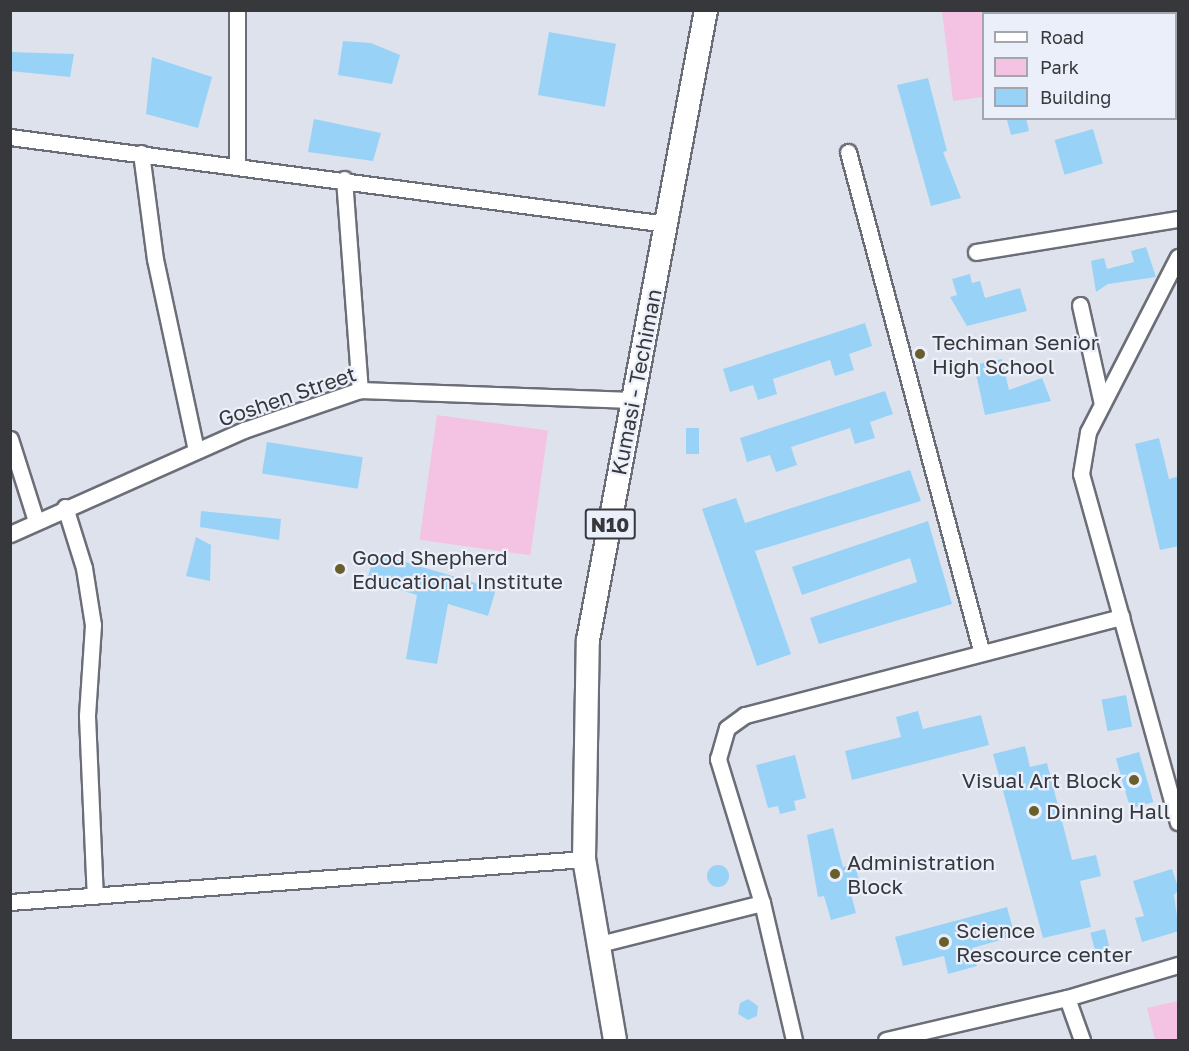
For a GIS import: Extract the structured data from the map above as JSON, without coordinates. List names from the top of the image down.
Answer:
{
  "streets": {
    "highway": ["Kumasi - Techiman", "N10"],
    "street": ["Goshen Street"]
  },
  "crossings": [
    ["Kumasi - Techiman", "Goshen Street"]
  ],
  "places": [
    "Techiman Senior High School",
    "Good Shepherd Educational Institute",
    "Visual Art Block",
    "Dinning Hall",
    "Administration Block",
    "Science Rescource center"
  ],
  "legend": ["Road", "Park", "Building"]
}
